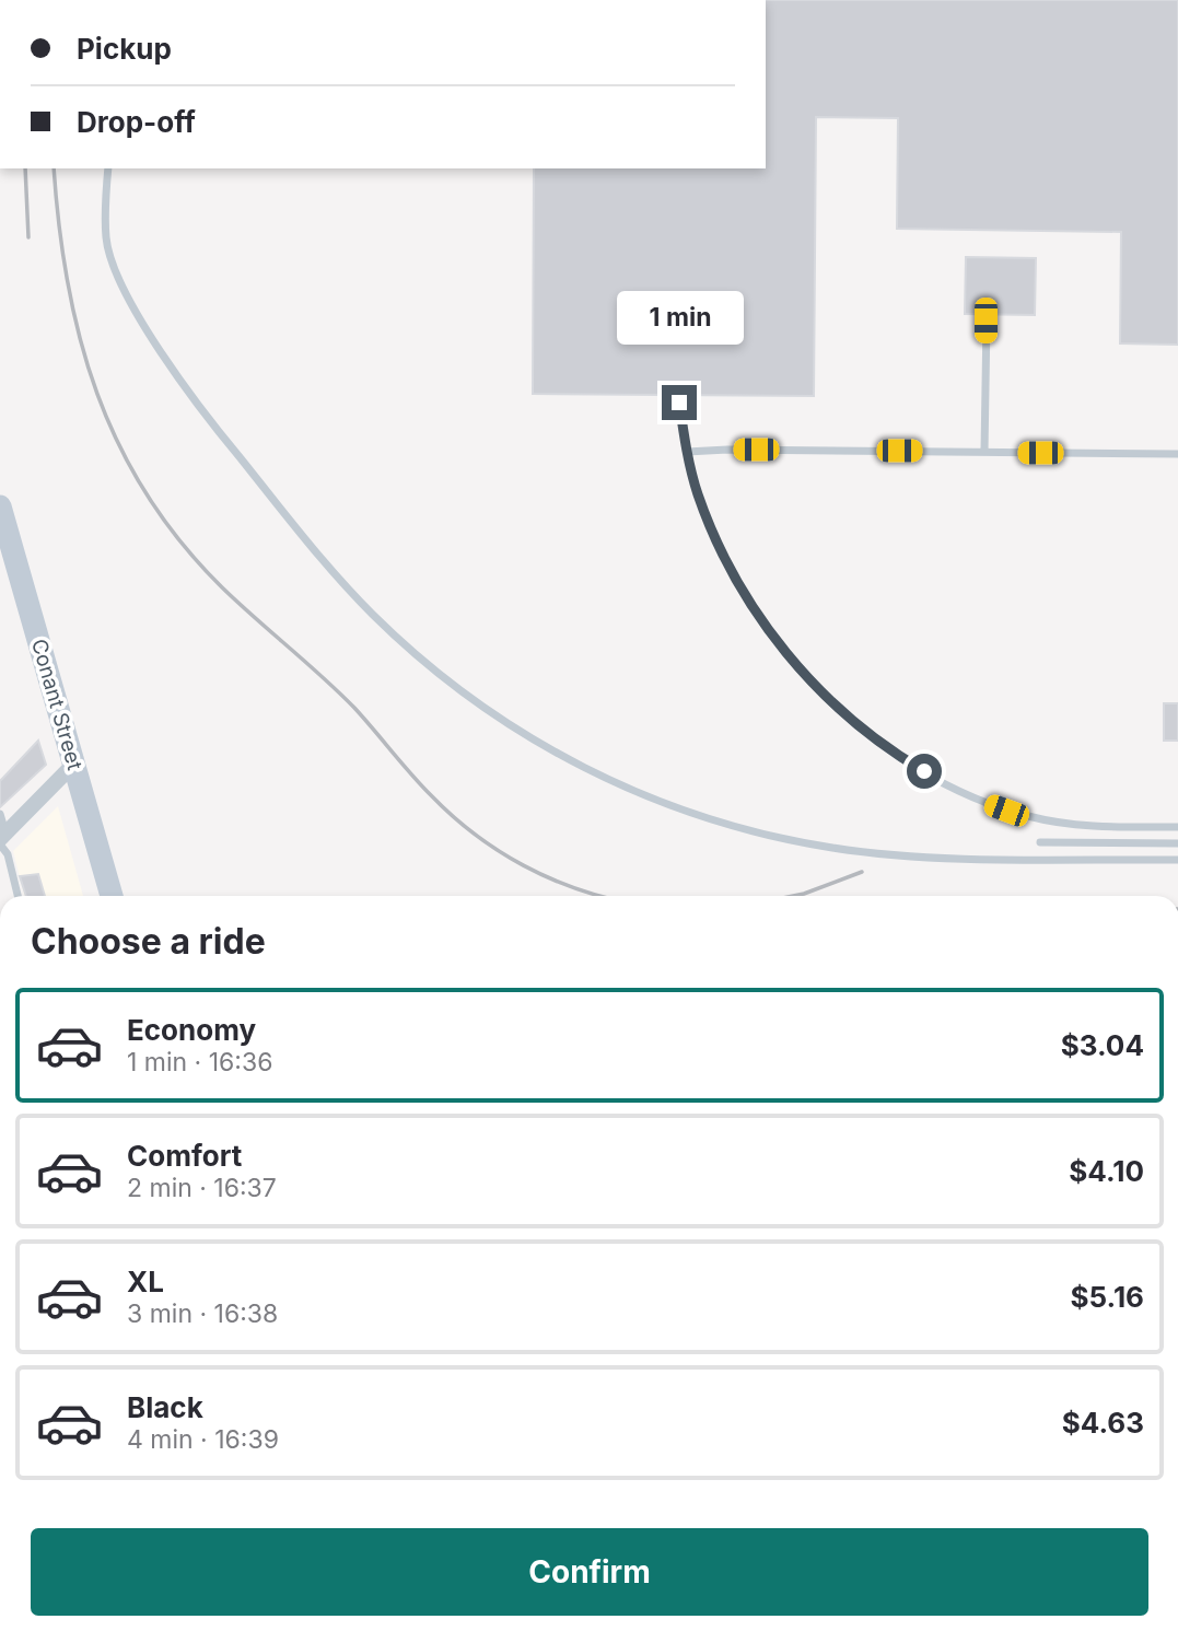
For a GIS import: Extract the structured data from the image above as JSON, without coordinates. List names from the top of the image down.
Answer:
{
  "streets": {
    "main road": ["Conant Street"]
  },
  "page": {
    "banner": ["Pickup", "Drop-off"],
    "bubble": "1 min",
    "heading": "Choose a ride",
    "list": [
      {
        "name": "Economy",
        "note": "1 min · 16:36",
        "value": "$3.04"
      },
      {
        "name": "Comfort",
        "note": "2 min · 16:37",
        "value": "$4.10"
      },
      {
        "name": "XL",
        "note": "3 min · 16:38",
        "value": "$5.16"
      },
      {
        "name": "Black",
        "note": "4 min · 16:39",
        "value": "$4.63"
      }
    ],
    "buttons": "Confirm"
  }
}
